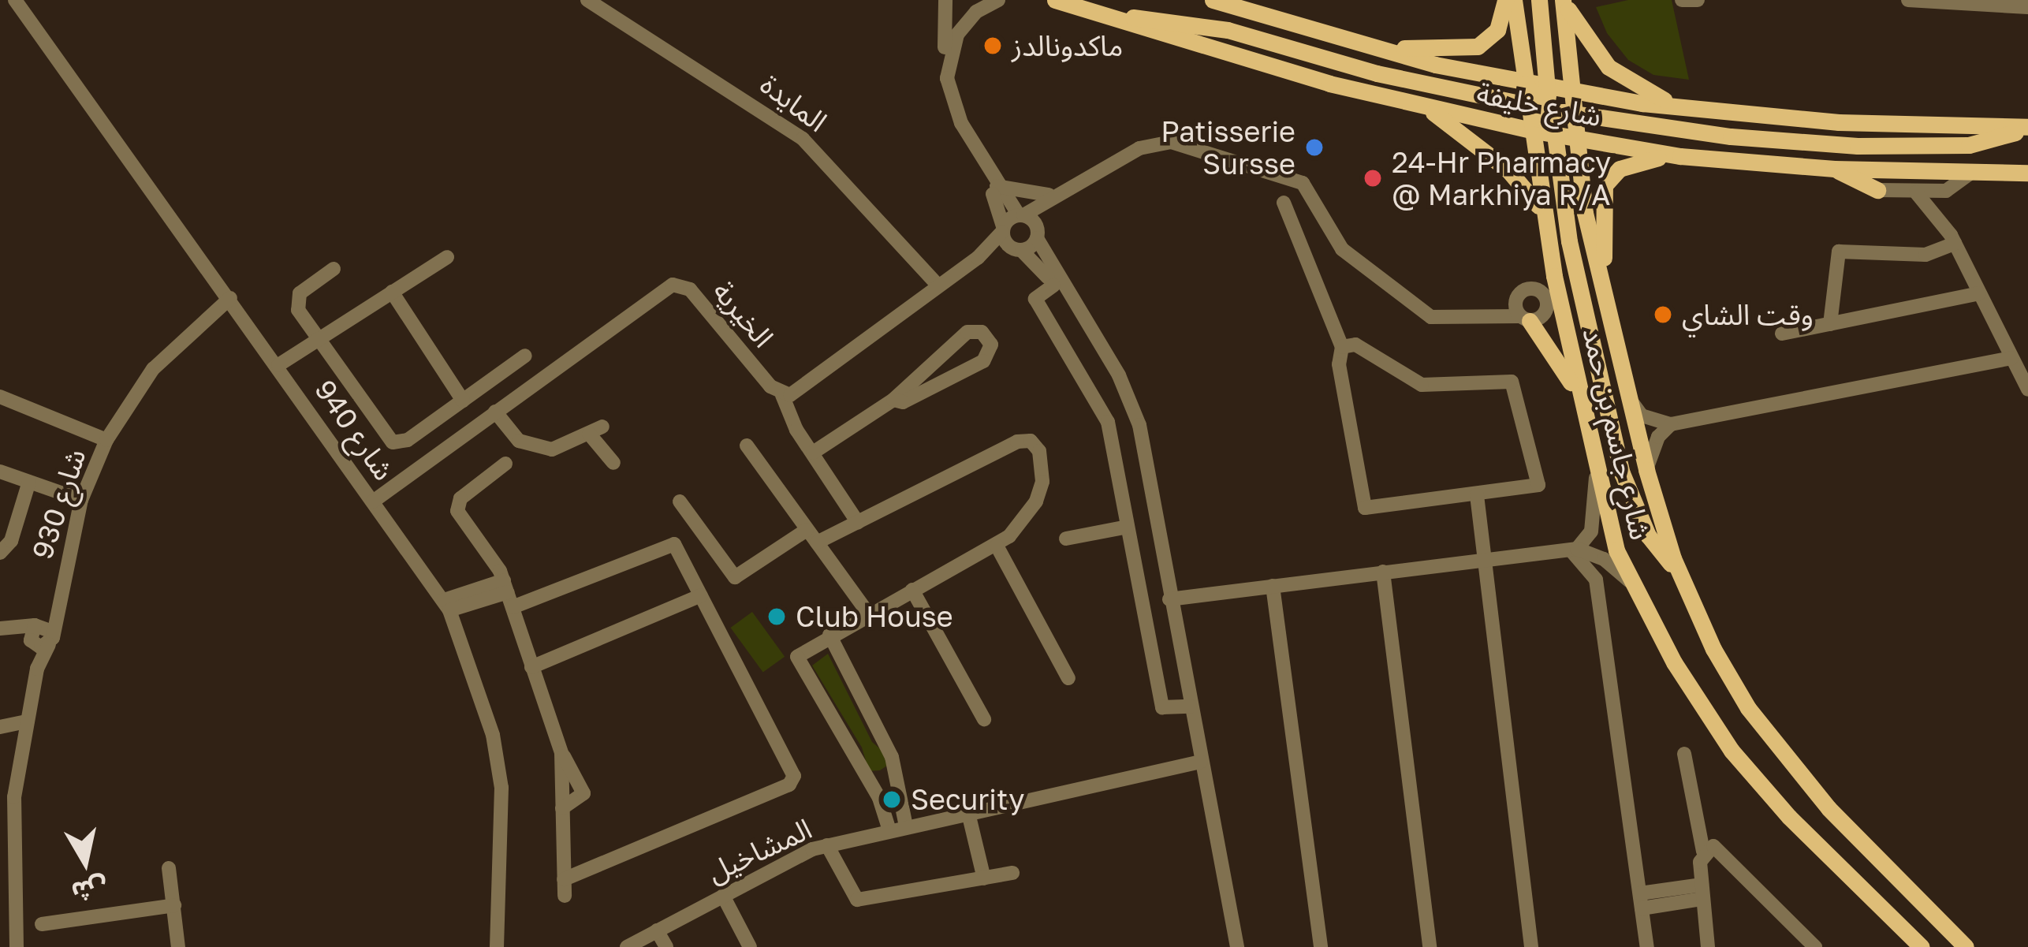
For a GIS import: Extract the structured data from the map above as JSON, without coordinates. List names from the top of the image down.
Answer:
{
  "streets": {
    "main road": ["شارع خليفة", "شارع جاسم بن حمد"],
    "street": [
      "المايدة",
      "الخيرية",
      "شارع 940",
      "شارع 930",
      "المشاخيل"
    ]
  },
  "crossings": [
    ["شارع خليفة", "شارع جاسم بن حمد"],
    ["الخيرية", "شارع 940"],
    ["شارع 940", "شارع 930"]
  ],
  "places": [
    "ماكدونالدز",
    "Patisserie Sursse",
    "24-Hr Pharmacy @ Markhiya R/A",
    "وقت الشاي",
    "Club House",
    "Security"
  ],
  "north": "bottom"
}
